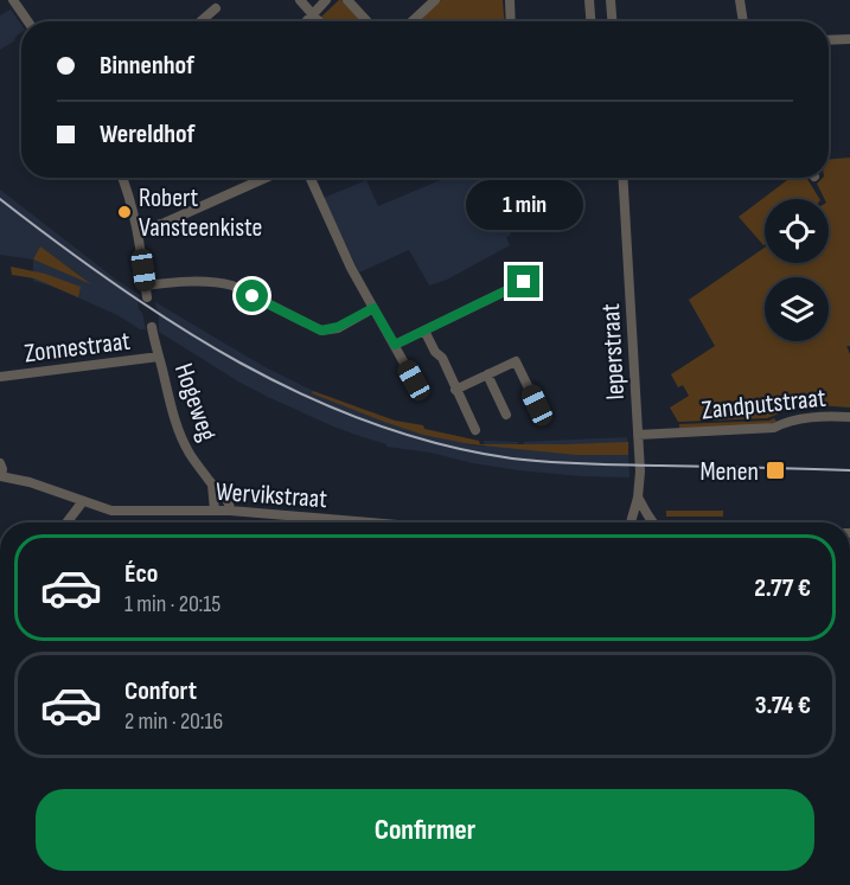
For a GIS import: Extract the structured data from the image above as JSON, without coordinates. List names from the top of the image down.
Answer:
{
  "streets": {
    "street": [
      "Zonnestraat",
      "Ieperstraat",
      "Hogeweg",
      "Zandputstraat",
      "Wervikstraat"
    ]
  },
  "crossings": [
    ["Zonnestraat", "Hogeweg"],
    ["Ieperstraat", "Zandputstraat"],
    ["Hogeweg", "Wervikstraat"]
  ],
  "places": {
    "other": ["Robert Vansteenkiste"],
    "transit": ["Menen"]
  },
  "page": {
    "banner": ["Binnenhof", "Wereldhof"],
    "bubble": "1 min",
    "list": [
      {
        "name": "Éco",
        "note": "1 min · 20:15",
        "value": "2.77 €"
      },
      {
        "name": "Confort",
        "note": "2 min · 20:16",
        "value": "3.74 €"
      }
    ],
    "buttons": "Confirmer"
  }
}
